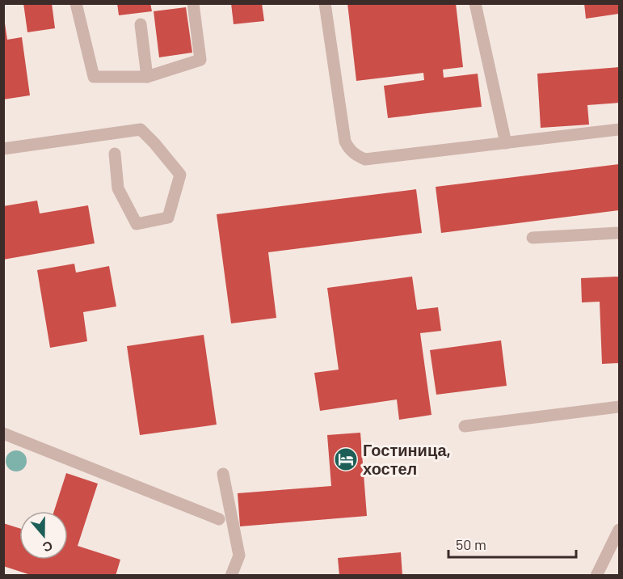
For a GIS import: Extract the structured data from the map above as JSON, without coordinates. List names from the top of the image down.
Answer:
{
  "places": {
    "hotel": ["Гостиница, хостел"]
  },
  "scale_bar": "50 m",
  "north": "bottom"
}
